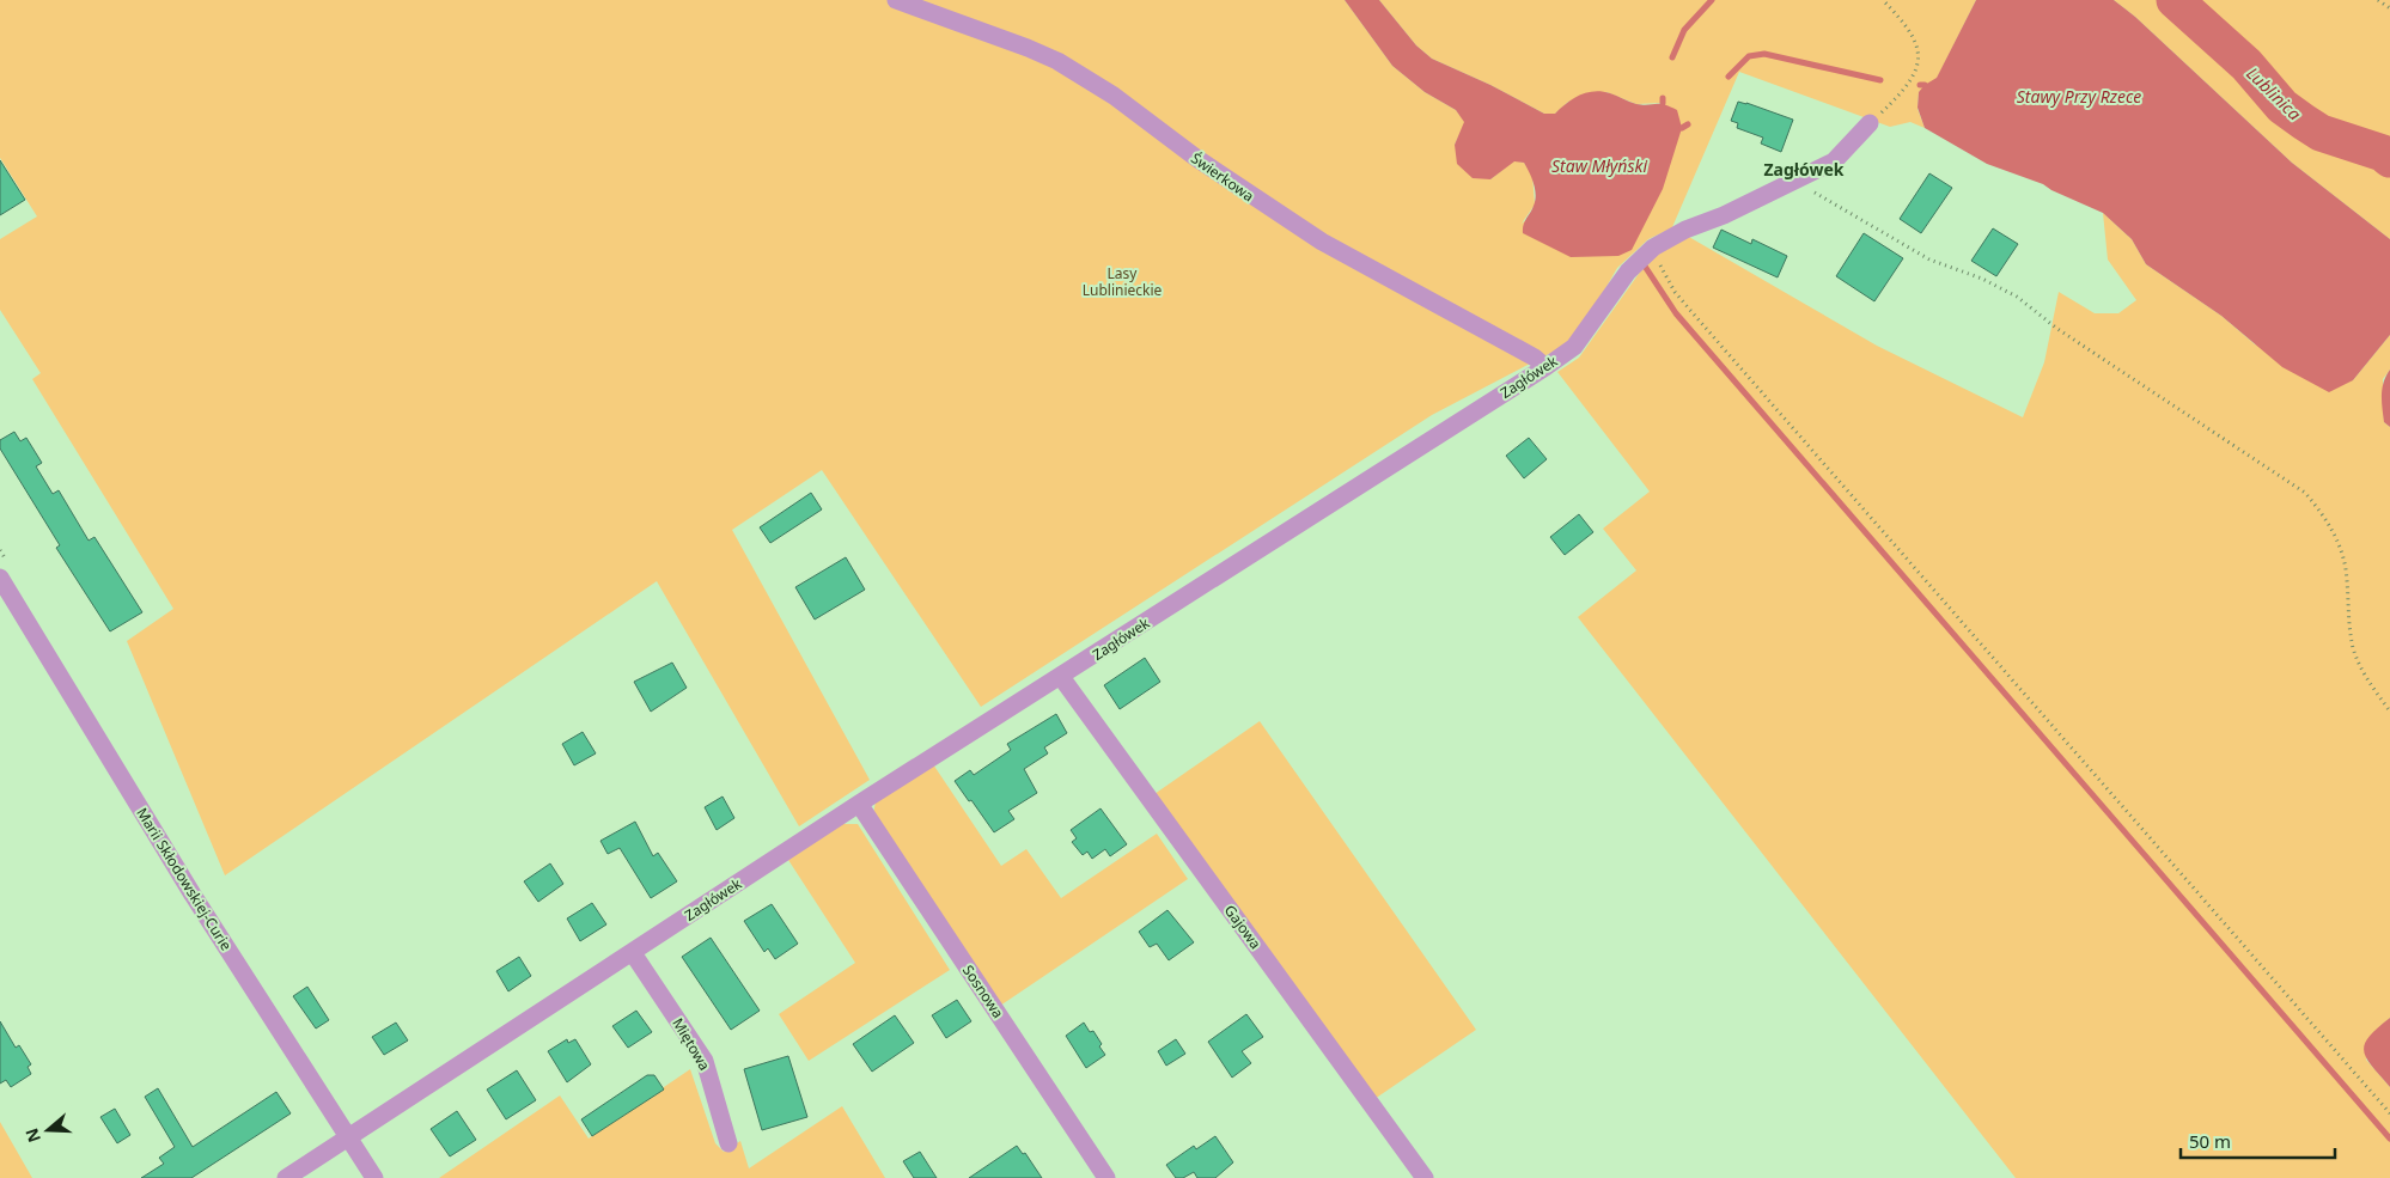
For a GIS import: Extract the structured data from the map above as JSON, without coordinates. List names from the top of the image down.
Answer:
{
  "streets": {
    "street": [
      "Świerkowa",
      "Zagłówek",
      "Marii Skłodowskiej-Curie",
      "Gajowa",
      "Sosnowa",
      "Miętowa"
    ]
  },
  "crossings": [
    ["Świerkowa", "Zagłówek"],
    ["Zagłówek", "Marii Skłodowskiej-Curie"],
    ["Zagłówek", "Gajowa"],
    ["Zagłówek", "Sosnowa"],
    ["Zagłówek", "Miętowa"]
  ],
  "districts": ["Zagłówek"],
  "water": ["Lublinica", "Stawy Przy Rzece", "Staw Młyński"],
  "parks": ["Lasy Lublinieckie"],
  "scale_bar": "50 m",
  "north": "left"
}
